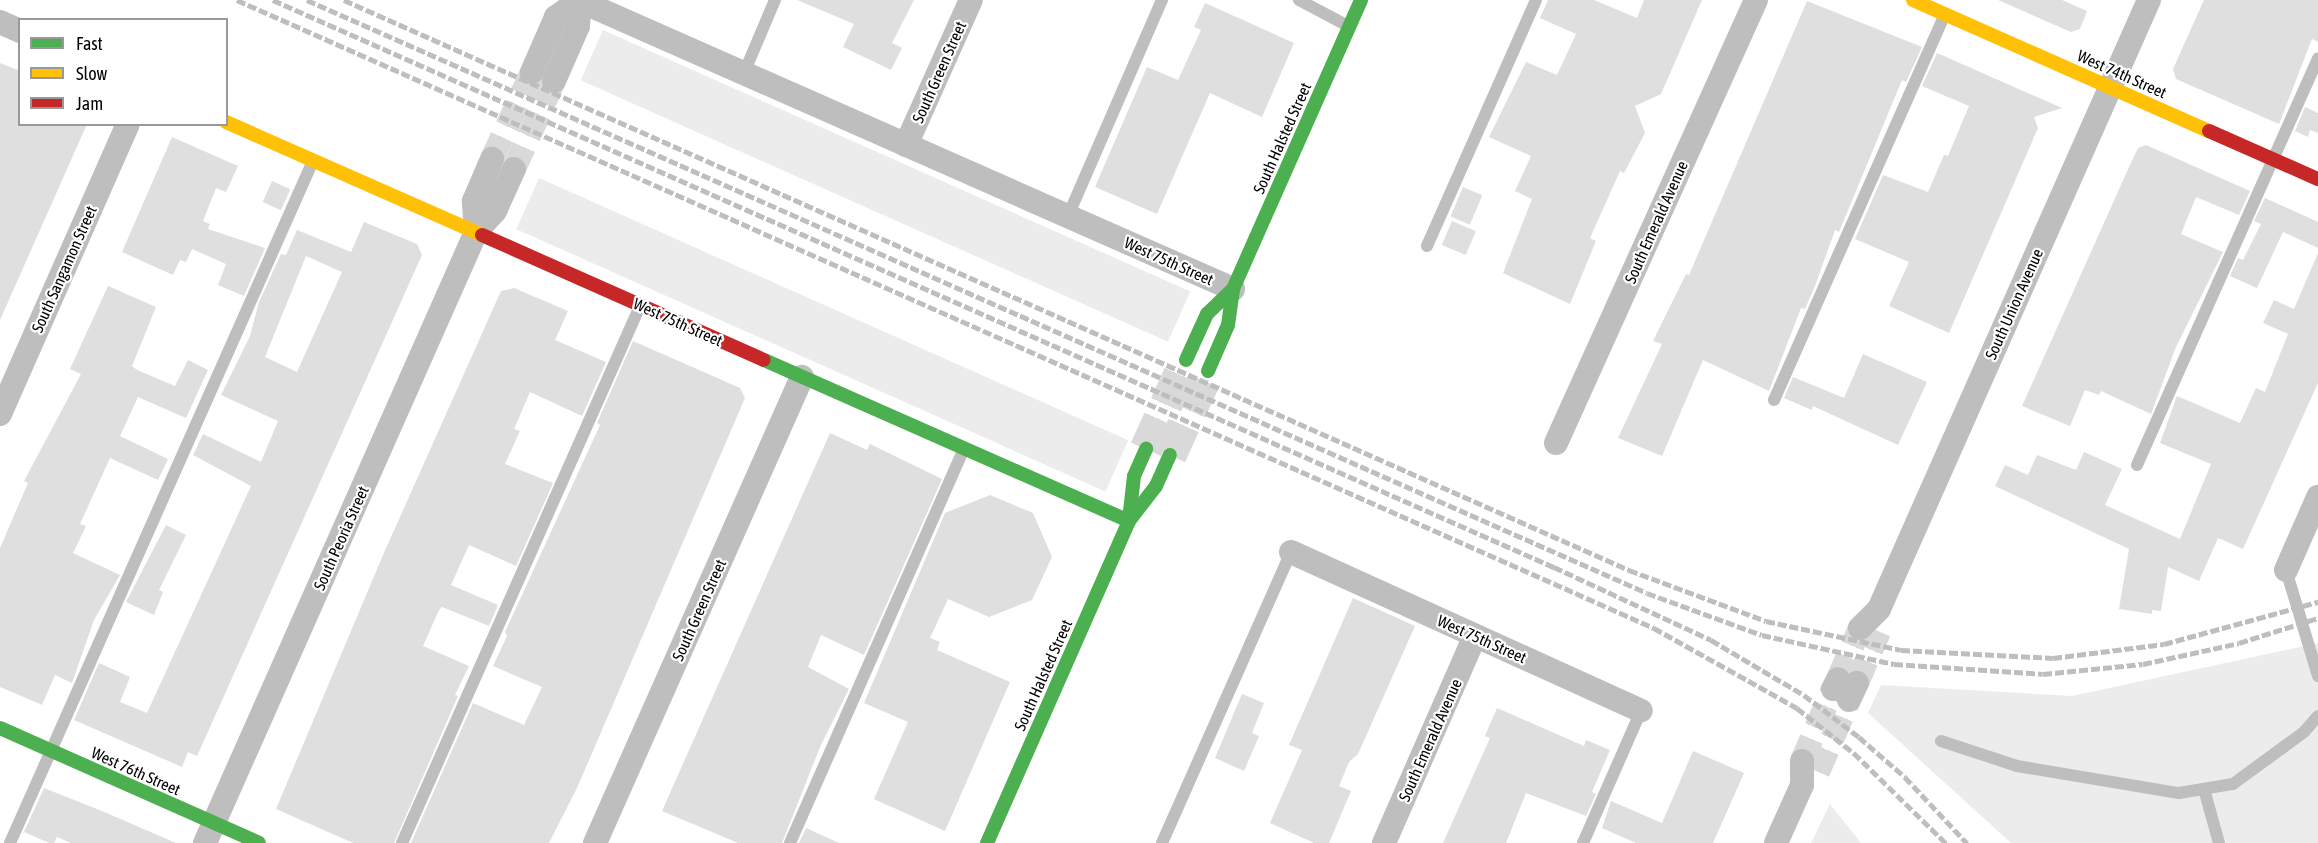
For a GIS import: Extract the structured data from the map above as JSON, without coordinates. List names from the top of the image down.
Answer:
{
  "streets": {
    "street": [
      "South Green Street",
      "West 74th Street",
      "South Halsted Street",
      "South Emerald Avenue",
      "West 75th Street",
      "South Sangamon Street",
      "South Union Avenue",
      "South Peoria Street",
      "West 76th Street"
    ]
  },
  "crossings": [
    ["South Green Street", "West 75th Street"],
    ["West 74th Street", "South Union Avenue"],
    ["South Halsted Street", "West 75th Street"],
    ["South Emerald Avenue", "West 75th Street"],
    ["West 75th Street", "South Peoria Street"],
    ["South Peoria Street", "West 76th Street"]
  ],
  "legend": ["Fast", "Slow", "Jam"]
}
